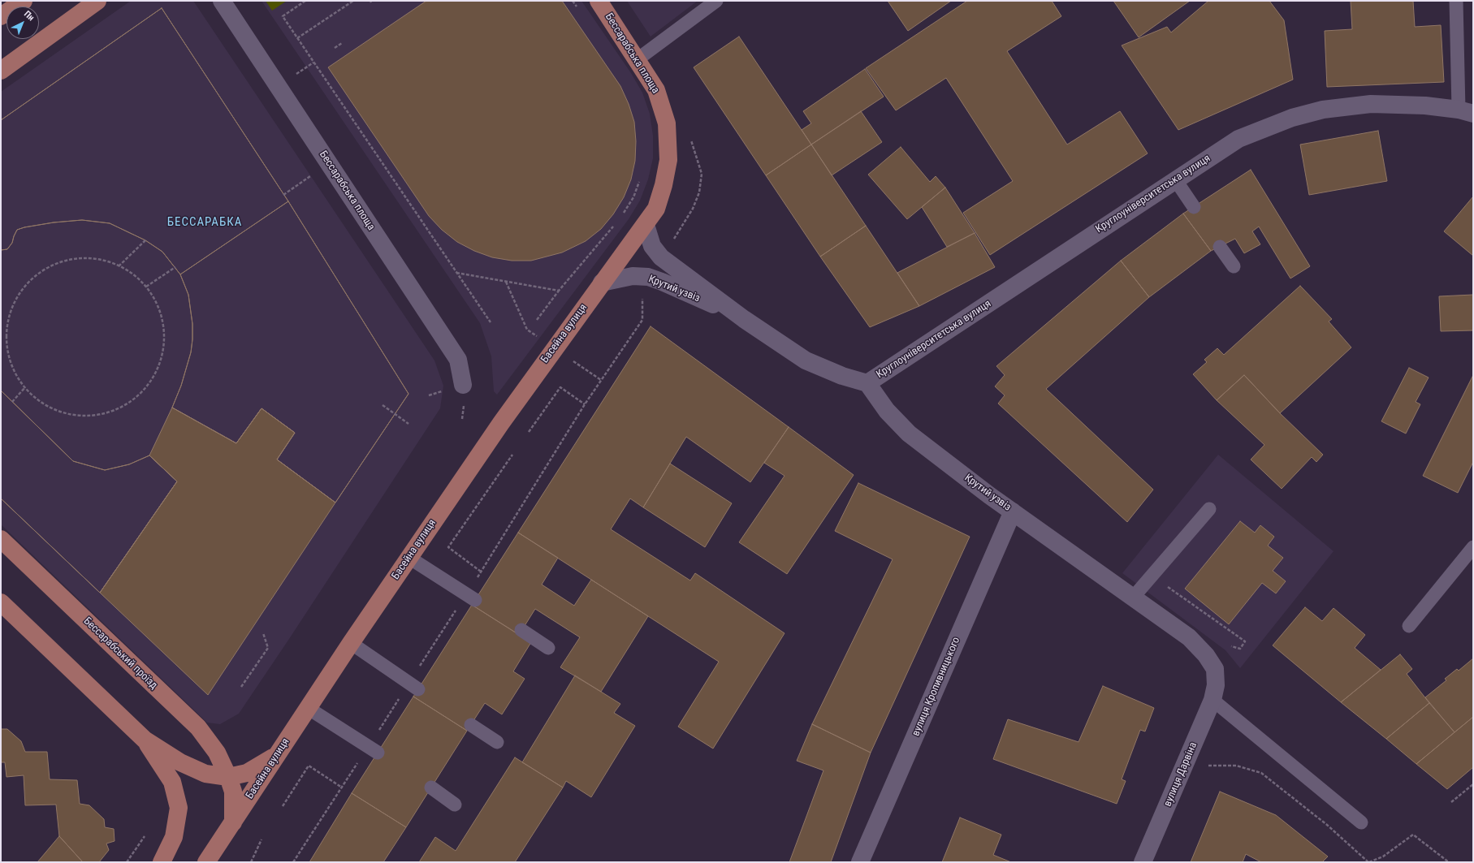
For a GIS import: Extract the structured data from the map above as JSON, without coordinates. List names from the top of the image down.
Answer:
{
  "streets": {
    "main road": ["Бессарабська площа", "Басейна вулиця", "Бессарабський проїзд"],
    "street": [
      "Круглоуніверситетська вулиця",
      "Крутий узвіз",
      "вулиця Кропивницького",
      "вулиця Дарвіна"
    ]
  },
  "crossings": [
    ["Бессарабська площа", "Крутий узвіз"],
    ["Бессарабська площа", "Басейна вулиця"],
    ["Круглоуніверситетська вулиця", "Крутий узвіз"],
    ["Крутий узвіз", "Басейна вулиця"],
    ["Крутий узвіз", "вулиця Кропивницького"],
    ["Крутий узвіз", "вулиця Дарвіна"],
    ["Басейна вулиця", "Бессарабський проїзд"]
  ],
  "districts": ["БЕССАРАБКА"],
  "north": "top right"
}
